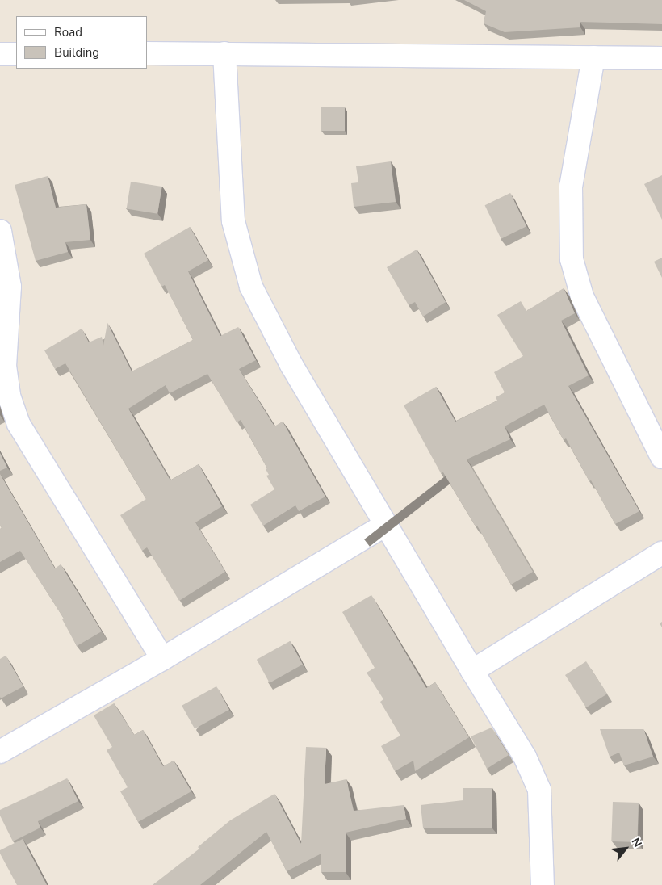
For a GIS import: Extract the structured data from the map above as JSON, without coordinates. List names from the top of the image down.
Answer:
{
  "legend": ["Road", "Building"],
  "north": "top right"
}
